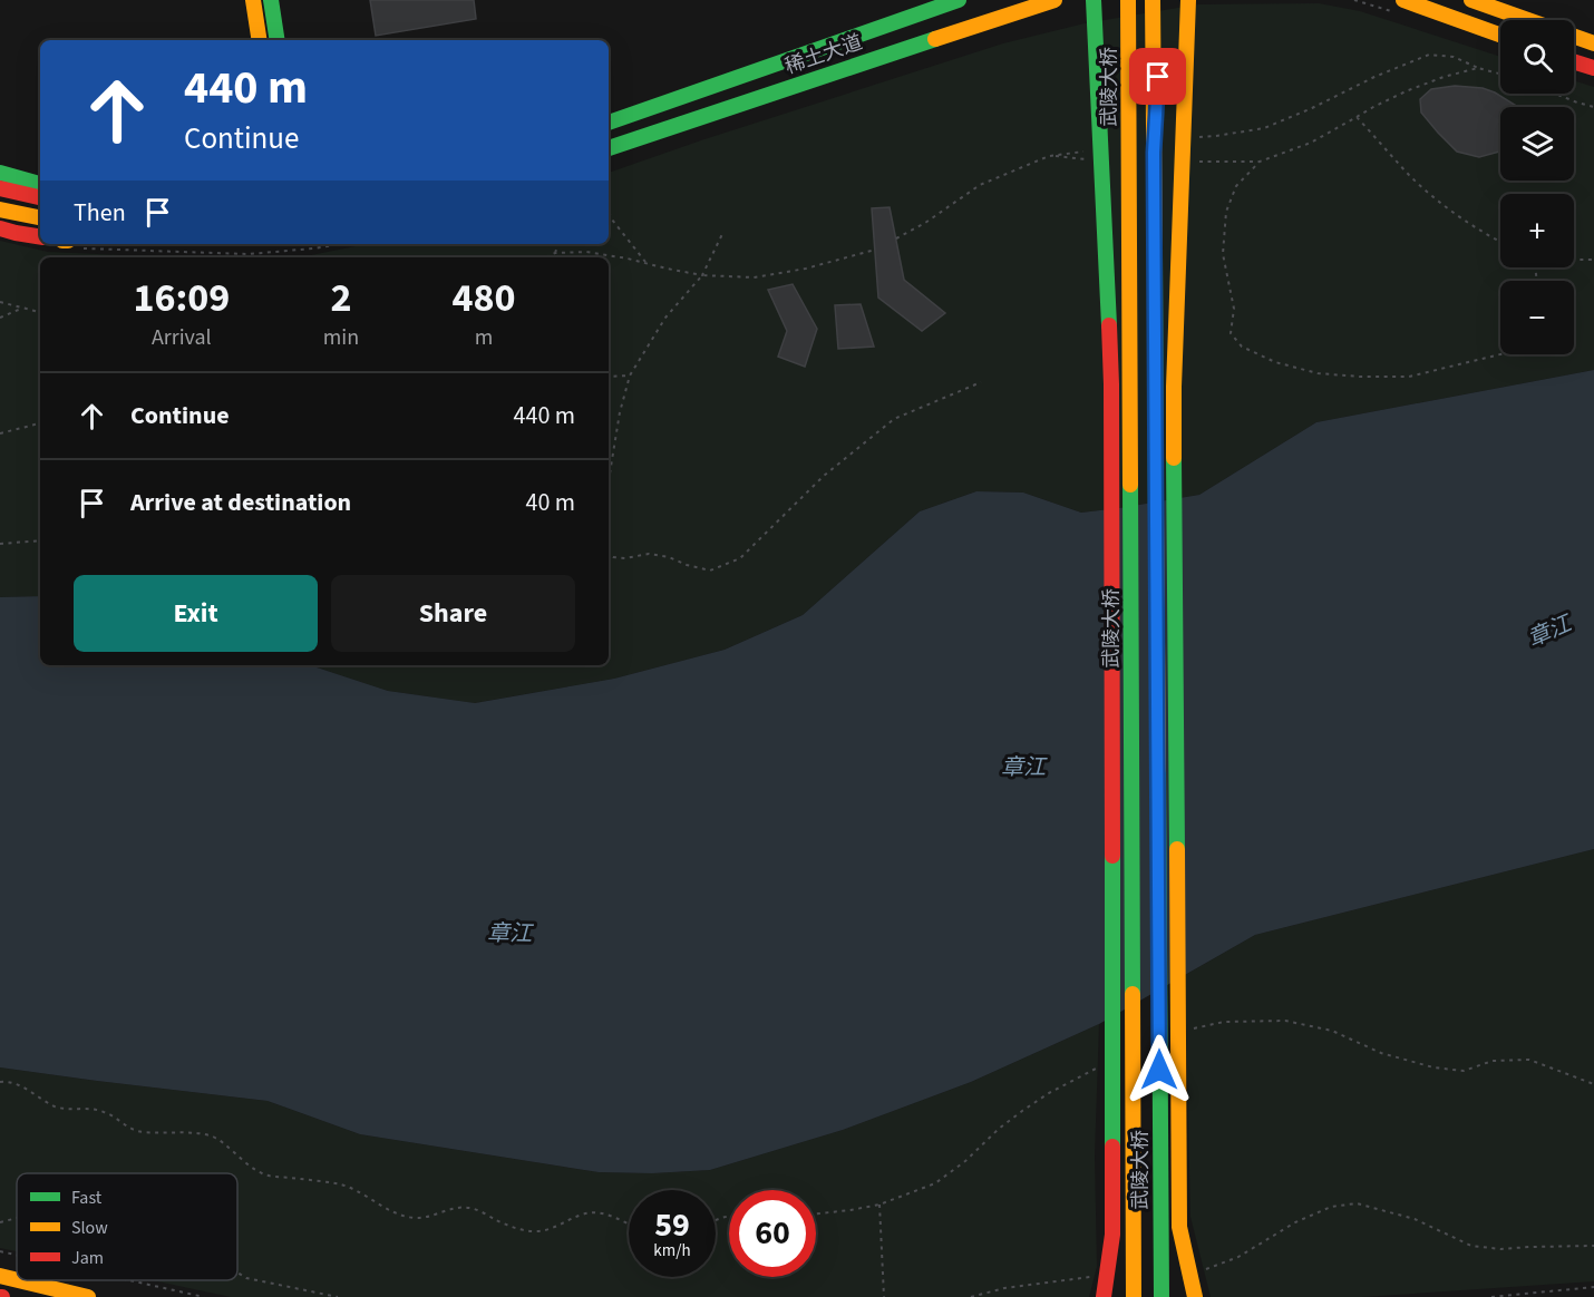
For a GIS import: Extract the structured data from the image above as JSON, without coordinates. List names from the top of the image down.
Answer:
{
  "streets": {
    "main road": ["稀土大道", "武陵大桥"]
  },
  "water": ["章江"],
  "legend": ["Fast", "Slow", "Jam"],
  "page": {
    "map_buttons": ["+", "−"],
    "turn": ["440 m", "Continue"],
    "then": "Then",
    "eta": [
      "16:09",
      "Arrival",
      "2",
      "min",
      "480",
      "m"
    ],
    "list": [
      {
        "name": "Continue",
        "value": "440 m"
      },
      {
        "name": "Arrive at destination",
        "value": "40 m"
      }
    ],
    "buttons": ["Exit", "Share"],
    "speed": "59 km/h",
    "limit": "60"
  }
}
